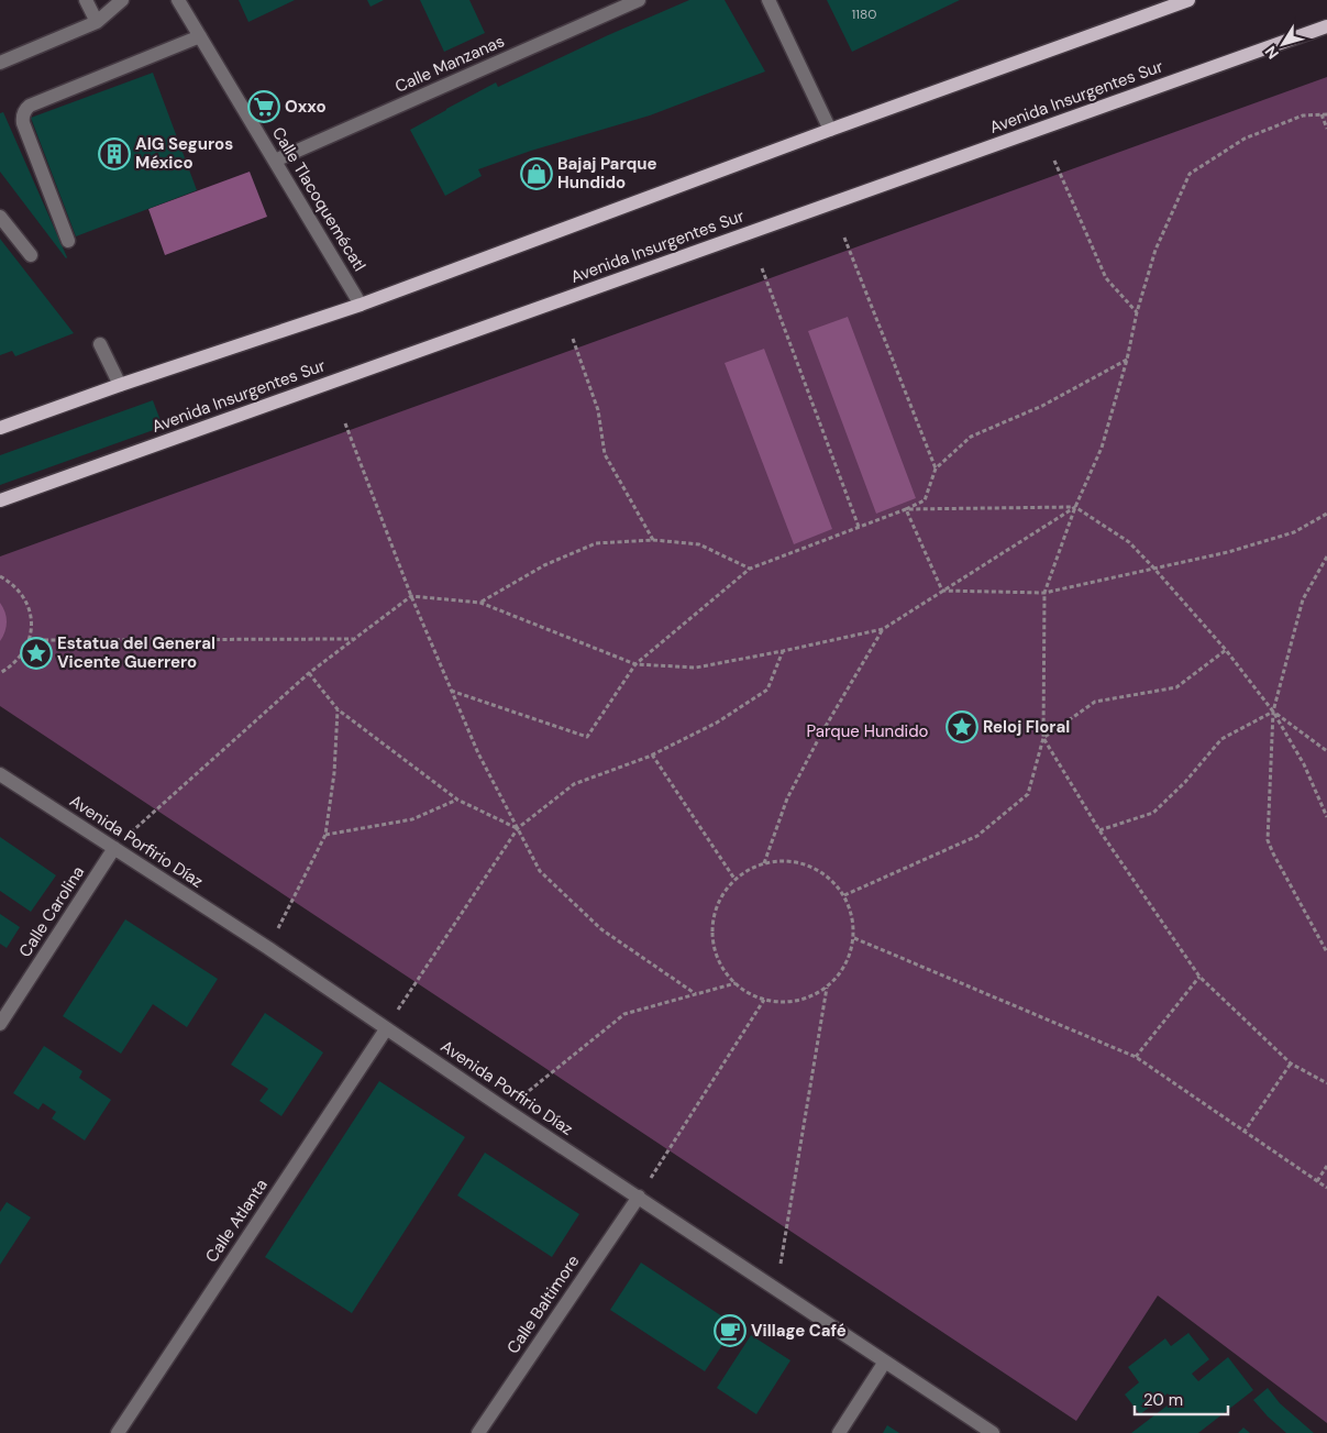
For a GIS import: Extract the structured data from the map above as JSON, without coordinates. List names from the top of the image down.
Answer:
{
  "streets": {
    "main road": ["Avenida Insurgentes Sur"],
    "street": [
      "Calle Manzanas",
      "Calle Tlacoquemécatl",
      "Avenida Porfirio Díaz",
      "Calle Carolina",
      "Calle Atlanta",
      "Calle Baltimore"
    ]
  },
  "crossings": [
    ["Calle Manzanas", "Calle Tlacoquemécatl"],
    ["Avenida Porfirio Díaz", "Calle Carolina"],
    ["Avenida Porfirio Díaz", "Calle Atlanta"],
    ["Avenida Porfirio Díaz", "Calle Baltimore"]
  ],
  "parks": ["Parque Hundido"],
  "places": {
    "supermarket": ["Oxxo"],
    "building": ["AIG Seguros México"],
    "shop": ["Bajaj Parque Hundido"],
    "place": ["Estatua del General Vicente Guerrero", "Reloj Floral"],
    "cafe": ["Village Café"]
  },
  "house_numbers": ["1180"],
  "scale_bar": "20 m",
  "north": "bottom left"
}
